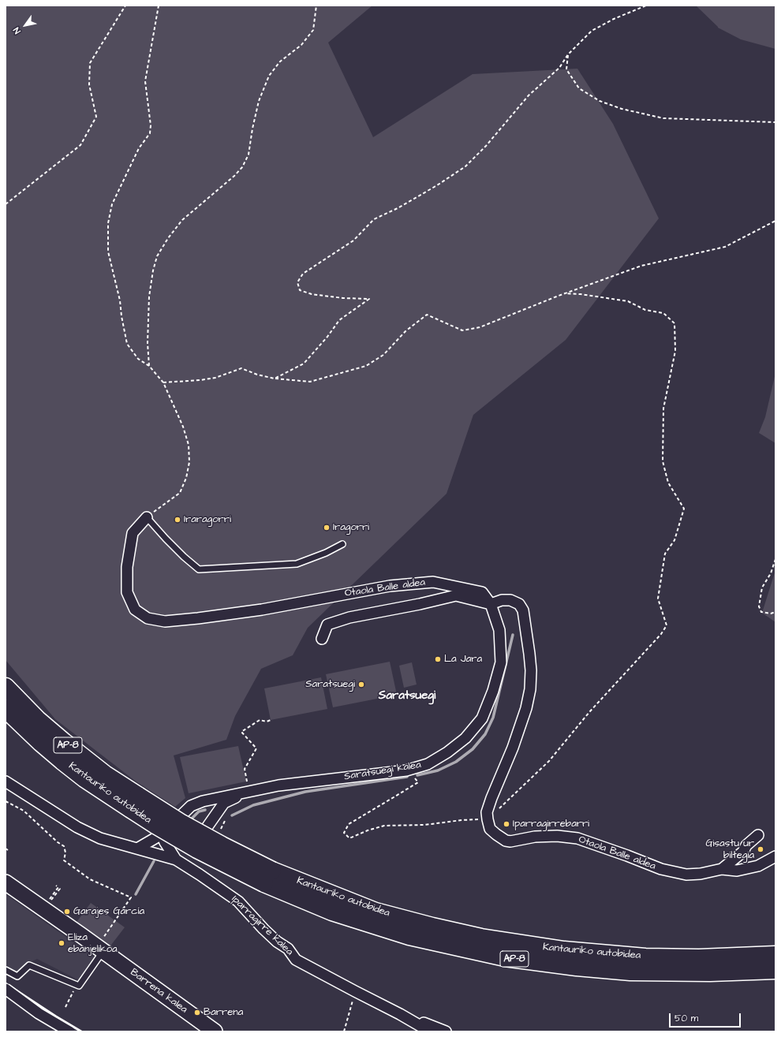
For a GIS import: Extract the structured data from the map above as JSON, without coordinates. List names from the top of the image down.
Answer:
{
  "streets": {
    "highway": ["AP-8", "Kantauriko autobidea"],
    "street": [
      "Otaola Balle aldea",
      "Saratsuegi kalea",
      "Iparragirre kalea",
      "Barrena kalea"
    ]
  },
  "crossings": [
    ["Otaola Balle aldea", "Saratsuegi kalea"],
    ["Saratsuegi kalea", "Iparragirre kalea"]
  ],
  "districts": ["Saratsuegi"],
  "places": [
    "Iraragorri",
    "Iragorri",
    "La Jara",
    "Saratsuegi",
    "Iparragirrebarri",
    "Gisastu ur biltegia",
    "Garajes García",
    "Eliza ebanjelikoa",
    "Barrena"
  ],
  "scale_bar": "50 m",
  "north": "bottom left"
}
